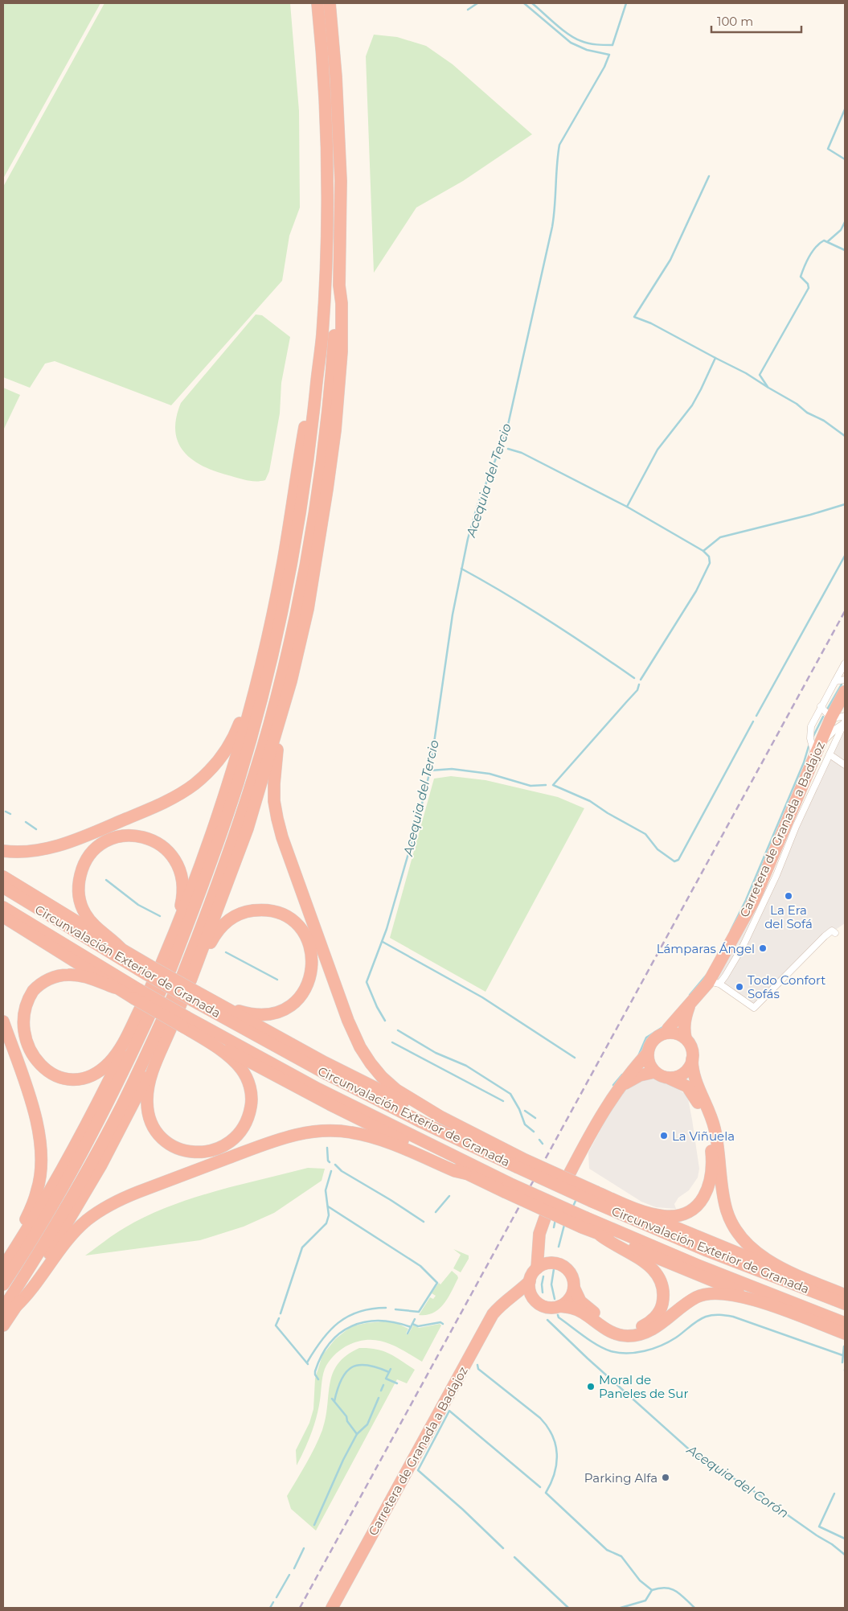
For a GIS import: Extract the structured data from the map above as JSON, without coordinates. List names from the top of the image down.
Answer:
{
  "streets": {
    "highway": ["Carretera de Granada a Badajoz", "Circunvalación Exterior de Granada"]
  },
  "water": ["Acequia del Tercio", "Acequia del Corón"],
  "places": [
    "La Era del Sofá",
    "Lámparas Ángel",
    "Todo Confort Sofás",
    "La Viñuela",
    "Moral de Paneles de Sur",
    "Parking Alfa"
  ],
  "scale_bar": "100 m"
}
